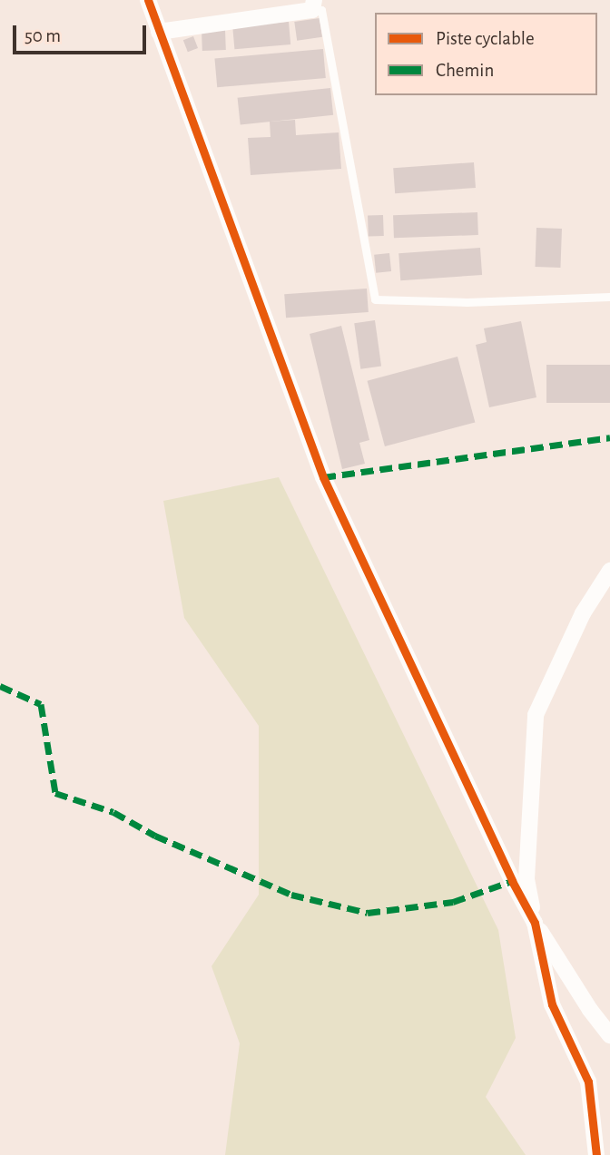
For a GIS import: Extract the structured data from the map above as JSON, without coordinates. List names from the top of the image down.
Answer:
{
  "legend": ["Piste cyclable", "Chemin"],
  "scale_bar": "50 m"
}
